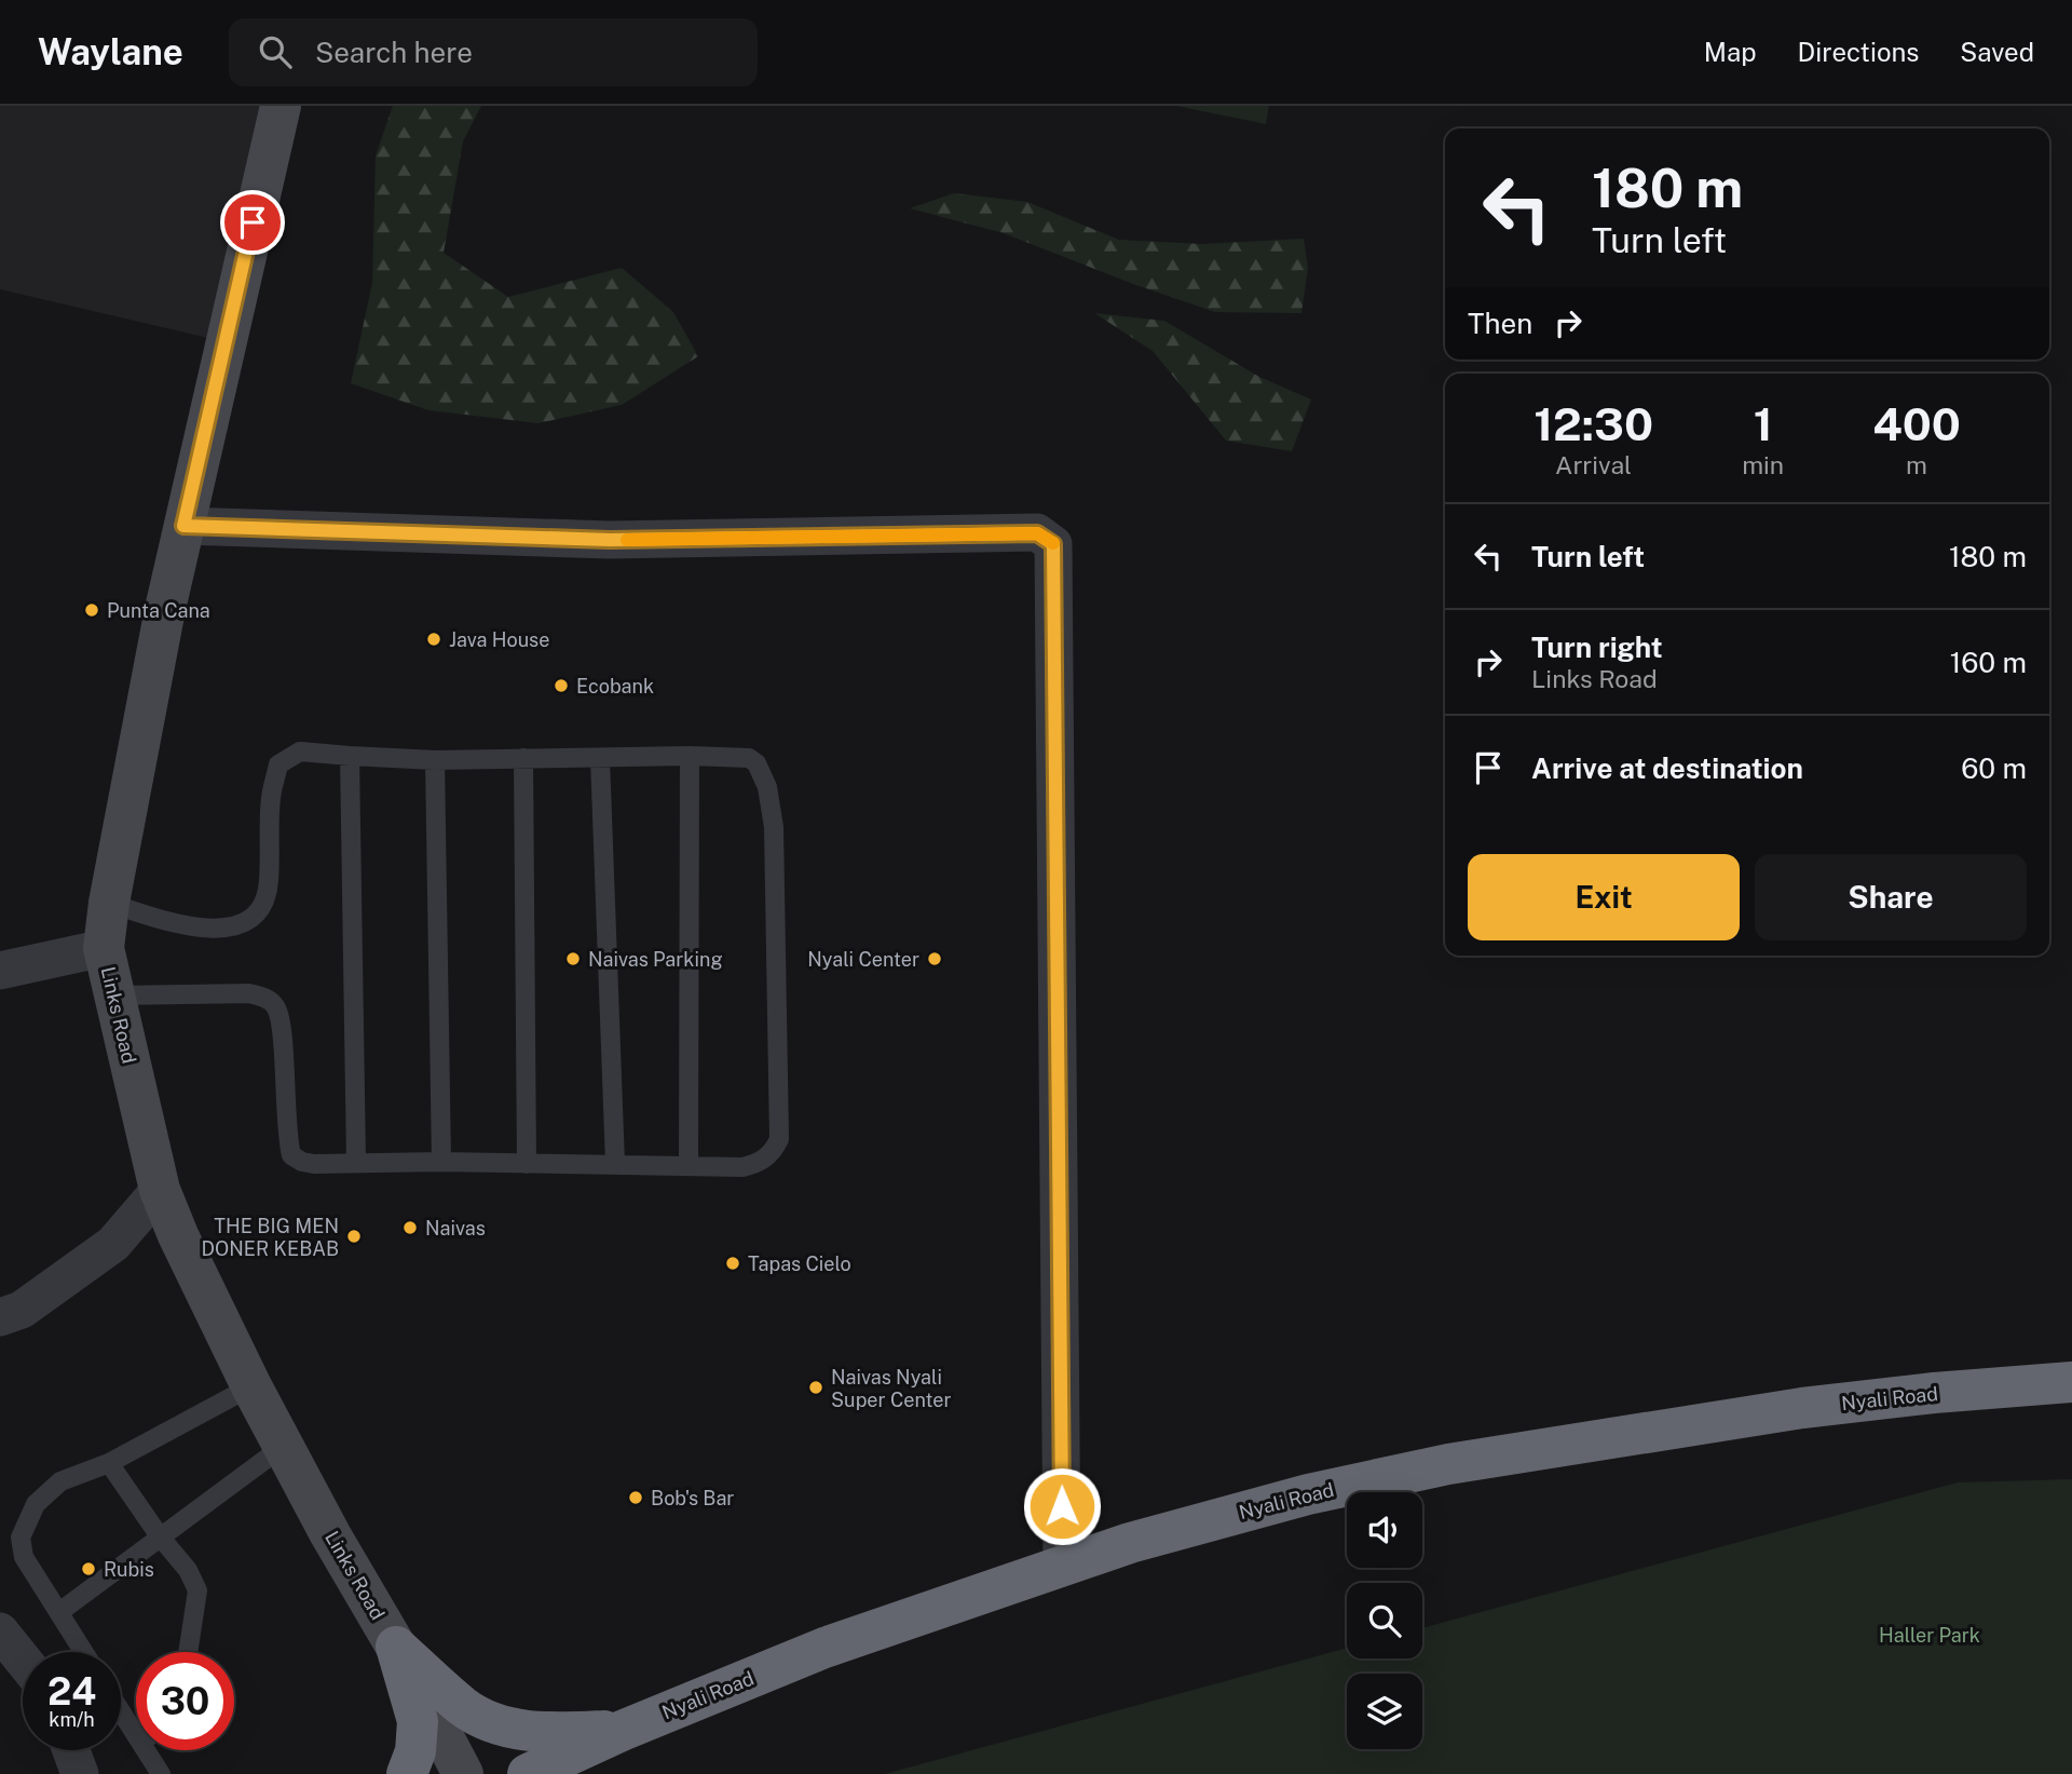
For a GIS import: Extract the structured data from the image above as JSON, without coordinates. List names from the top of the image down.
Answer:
{
  "streets": {
    "highway": ["Nyali Road"],
    "main road": ["Links Road"]
  },
  "parks": ["Haller Park"],
  "places": [
    "Punta Cana",
    "Java House",
    "Ecobank",
    "Naivas Parking",
    "Nyali Center",
    "Naivas",
    "THE BIG MEN DONER KEBAB",
    "Tapas Cielo",
    "Naivas Nyali Super Center",
    "Bob's Bar",
    "Rubis"
  ],
  "page": {
    "header": "Waylane",
    "search": "Search here",
    "nav": ["Map", "Directions", "Saved"],
    "turn": ["180 m", "Turn left"],
    "then": "Then",
    "eta": [
      "12:30",
      "Arrival",
      "1",
      "min",
      "400",
      "m"
    ],
    "list": [
      {
        "name": "Turn left",
        "value": "180 m"
      },
      {
        "name": "Turn right",
        "note": "Links Road",
        "value": "160 m"
      },
      {
        "name": "Arrive at destination",
        "value": "60 m"
      }
    ],
    "buttons": ["Exit", "Share"],
    "speed": "24 km/h",
    "limit": "30"
  }
}
